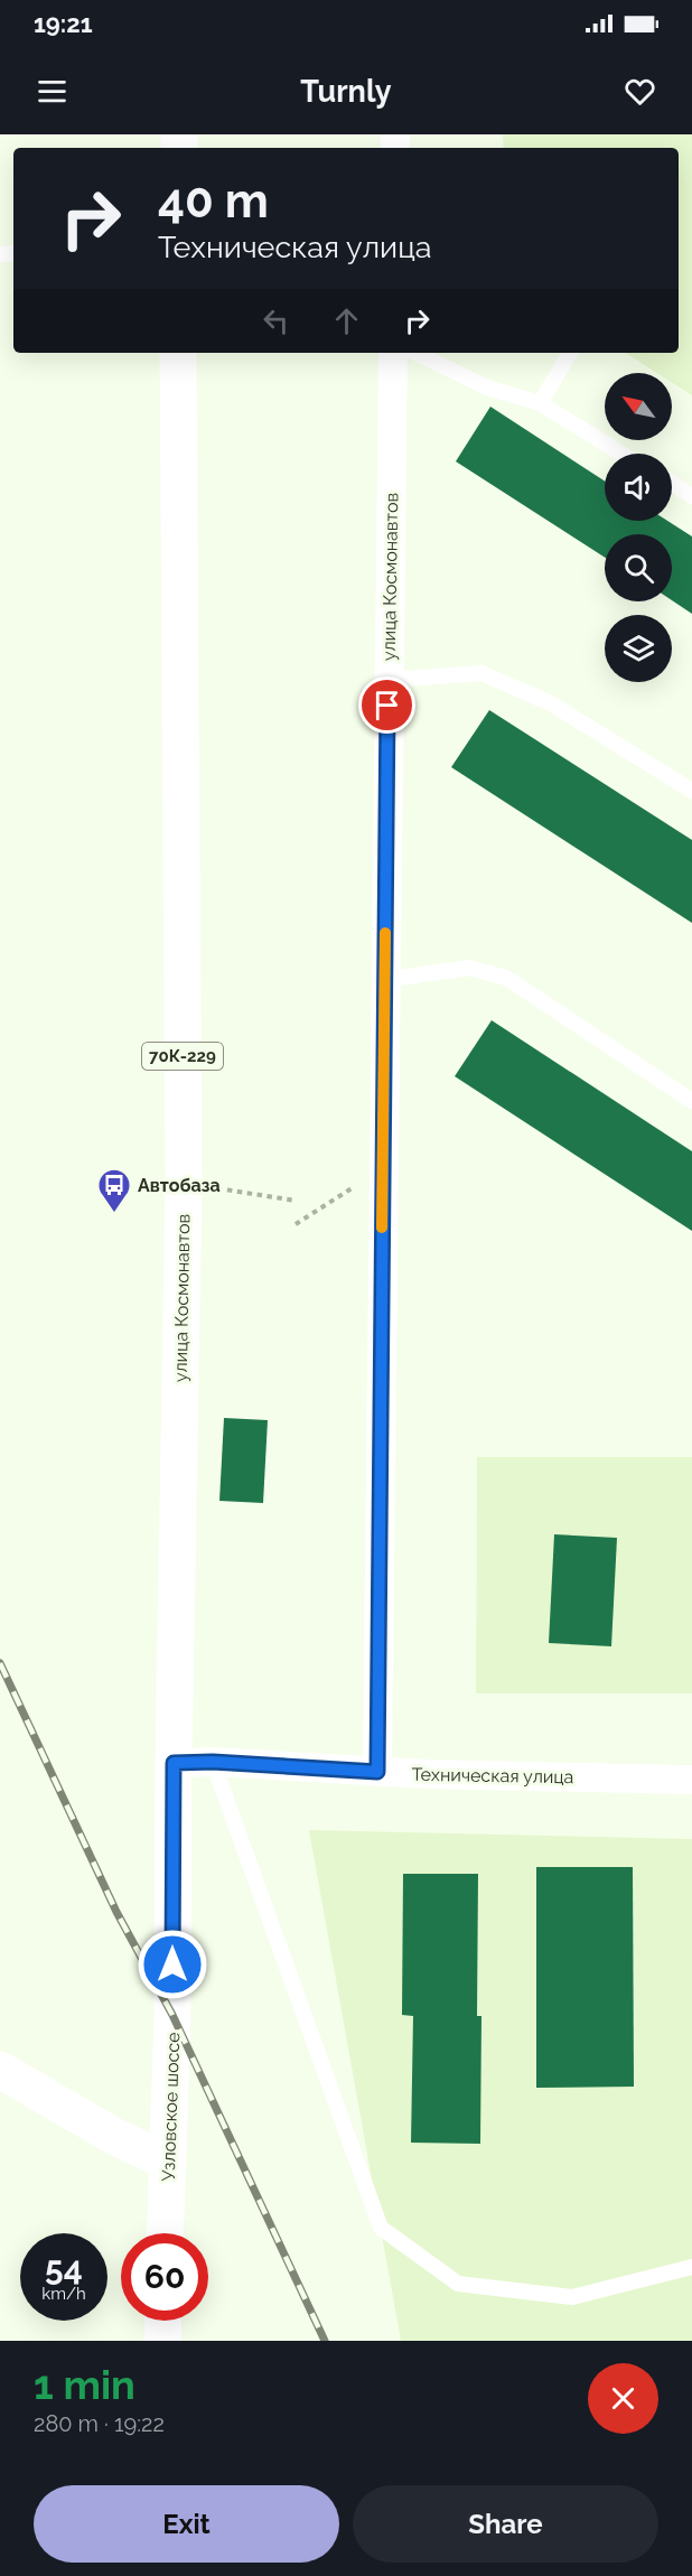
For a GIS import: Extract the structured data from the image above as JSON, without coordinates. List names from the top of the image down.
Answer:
{
  "streets": {
    "main road": ["улица Космонавтов", "70К-229", "Узловское шоссе"],
    "street": ["Техническая улица"]
  },
  "crossings": [
    ["улица Космонавтов", "Техническая улица"],
    ["улица Космонавтов", "Узловское шоссе"],
    ["Техническая улица", "Узловское шоссе"]
  ],
  "places": {
    "bus stop": ["Автобаза"]
  },
  "north": "top left",
  "page": {
    "status": "19:21",
    "header": "Turnly",
    "turn": ["40 m", "Техническая улица"],
    "speed": "54 km/h",
    "limit": "60",
    "heading": ["1 min", "280 m · 19:22"],
    "buttons": ["Exit", "Share"]
  }
}
